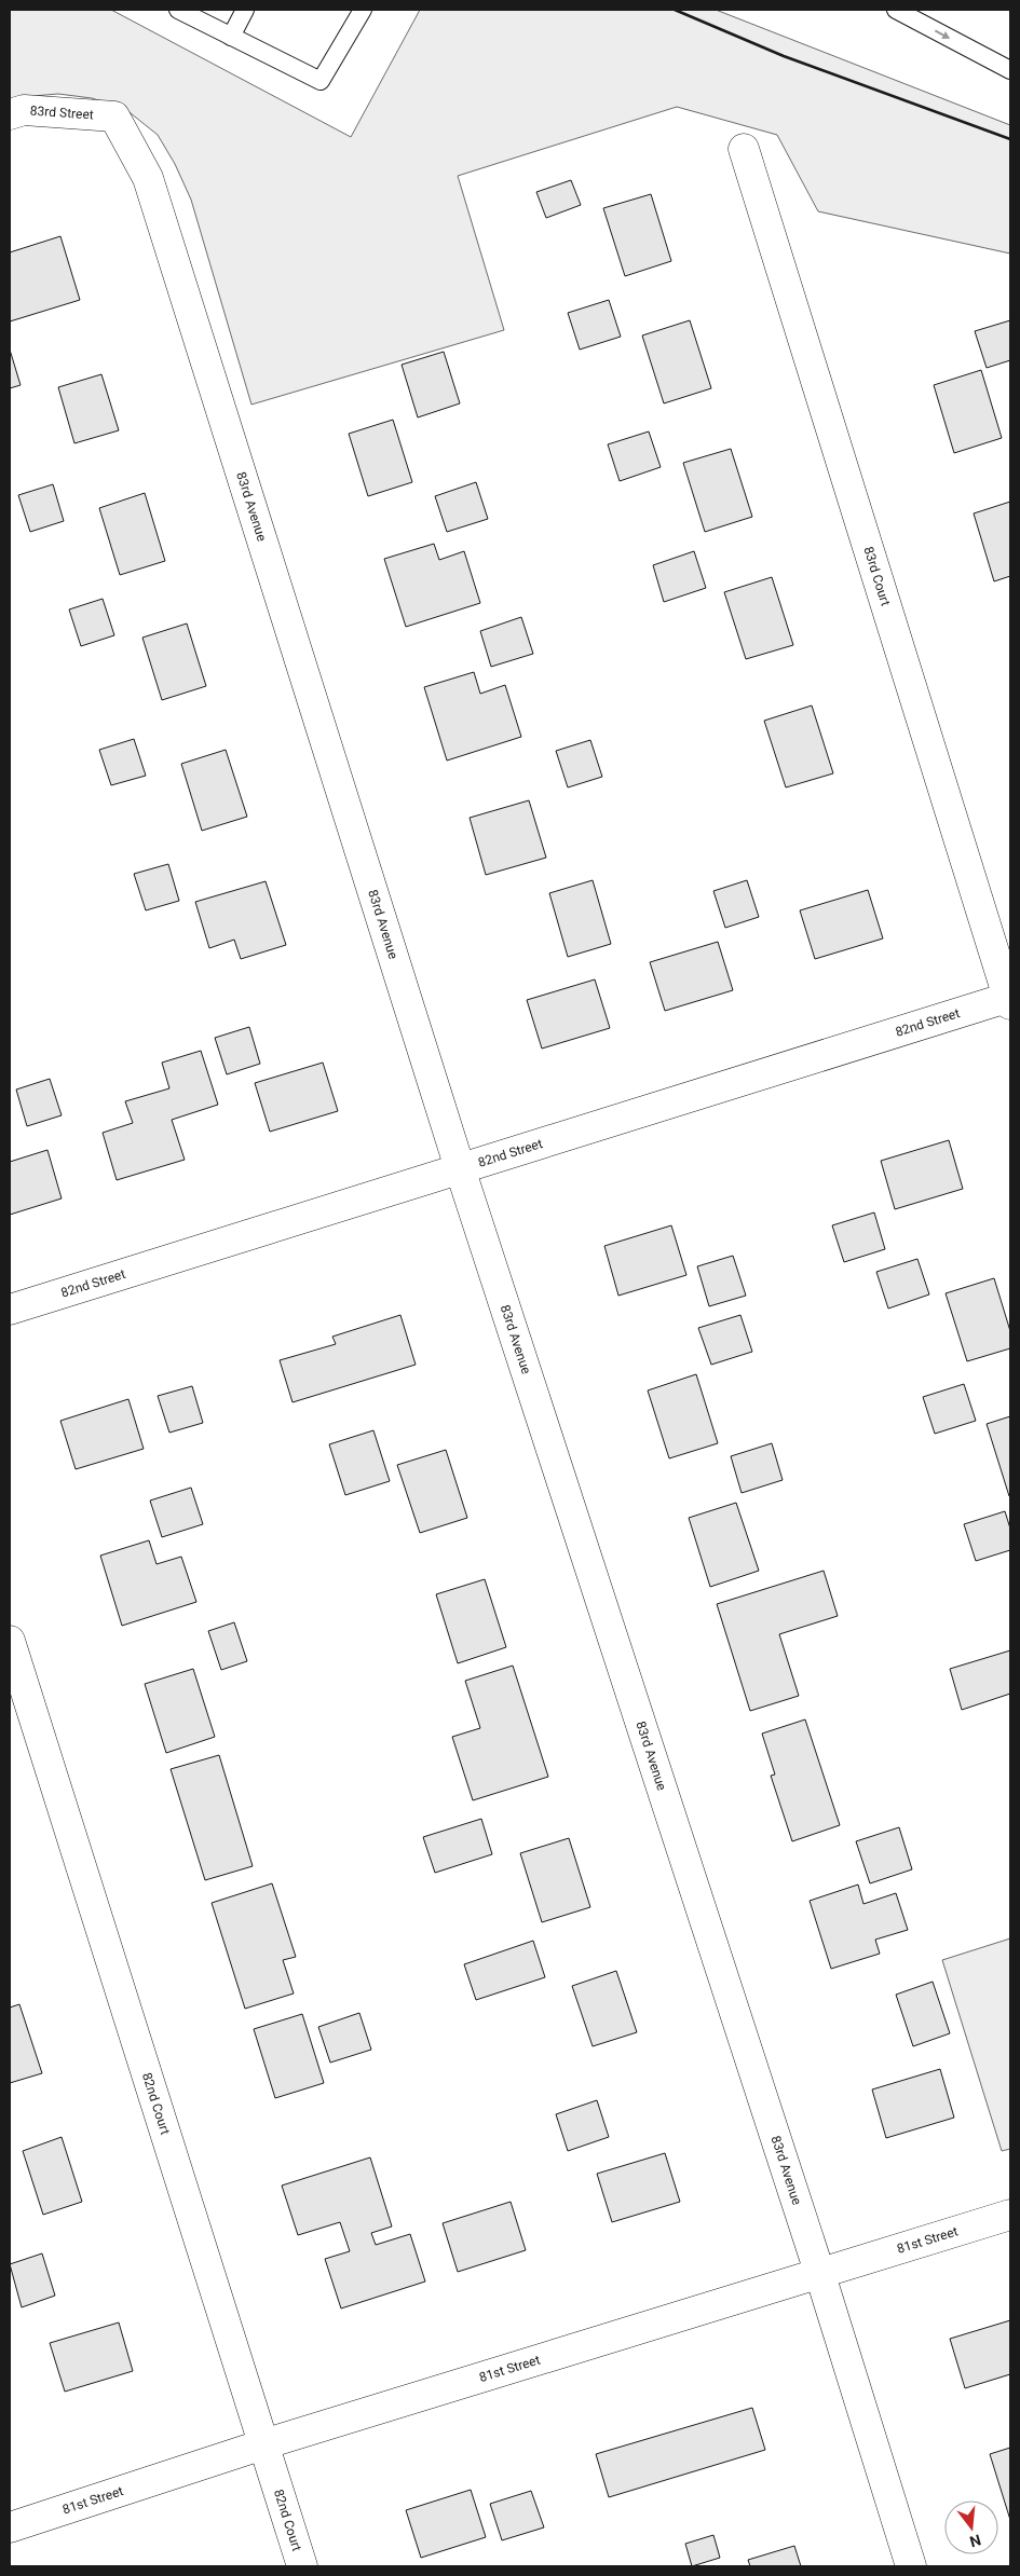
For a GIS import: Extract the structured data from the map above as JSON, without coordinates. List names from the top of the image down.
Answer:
{
  "streets": {
    "street": [
      "83rd Street",
      "83rd Avenue",
      "83rd Court",
      "82nd Street",
      "82nd Court",
      "81st Street"
    ]
  },
  "crossings": [
    ["83rd Street", "83rd Avenue"],
    ["83rd Avenue", "82nd Street"],
    ["83rd Avenue", "81st Street"],
    ["83rd Court", "82nd Street"],
    ["82nd Court", "81st Street"]
  ],
  "north": "bottom"
}
